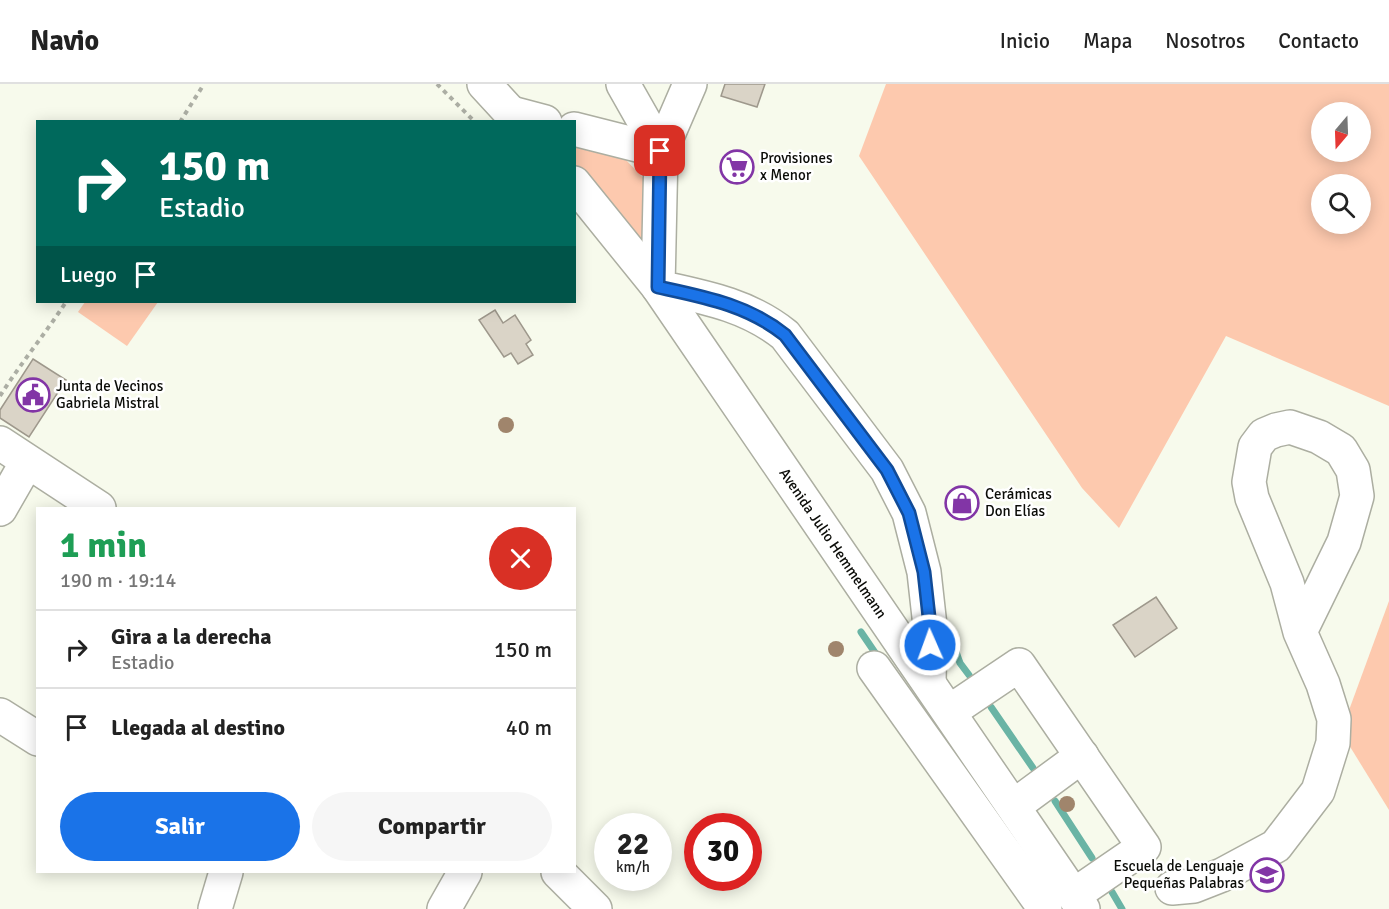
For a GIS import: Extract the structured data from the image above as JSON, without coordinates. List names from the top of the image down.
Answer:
{
  "streets": {
    "main road": ["Avenida Julio Hemmelmann"]
  },
  "places": {
    "supermarket": ["Provisiones x Menor"],
    "public building": ["Junta de Vecinos Gabriela Mistral"],
    "shop": ["Cerámicas Don Elías"],
    "school or university": ["Escuela de Lenguaje Pequeñas Palabras"]
  },
  "north": "bottom",
  "page": {
    "header": "Navio",
    "nav": [
      "Inicio",
      "Mapa",
      "Nosotros",
      "Contacto"
    ],
    "turn": ["150 m", "Estadio"],
    "then": "Luego",
    "heading": ["1 min", "190 m · 19:14"],
    "list": [
      {
        "name": "Gira a la derecha",
        "note": "Estadio",
        "value": "150 m"
      },
      {
        "name": "Llegada al destino",
        "value": "40 m"
      }
    ],
    "buttons": ["Salir", "Compartir"],
    "speed": "22 km/h",
    "limit": "30"
  }
}
